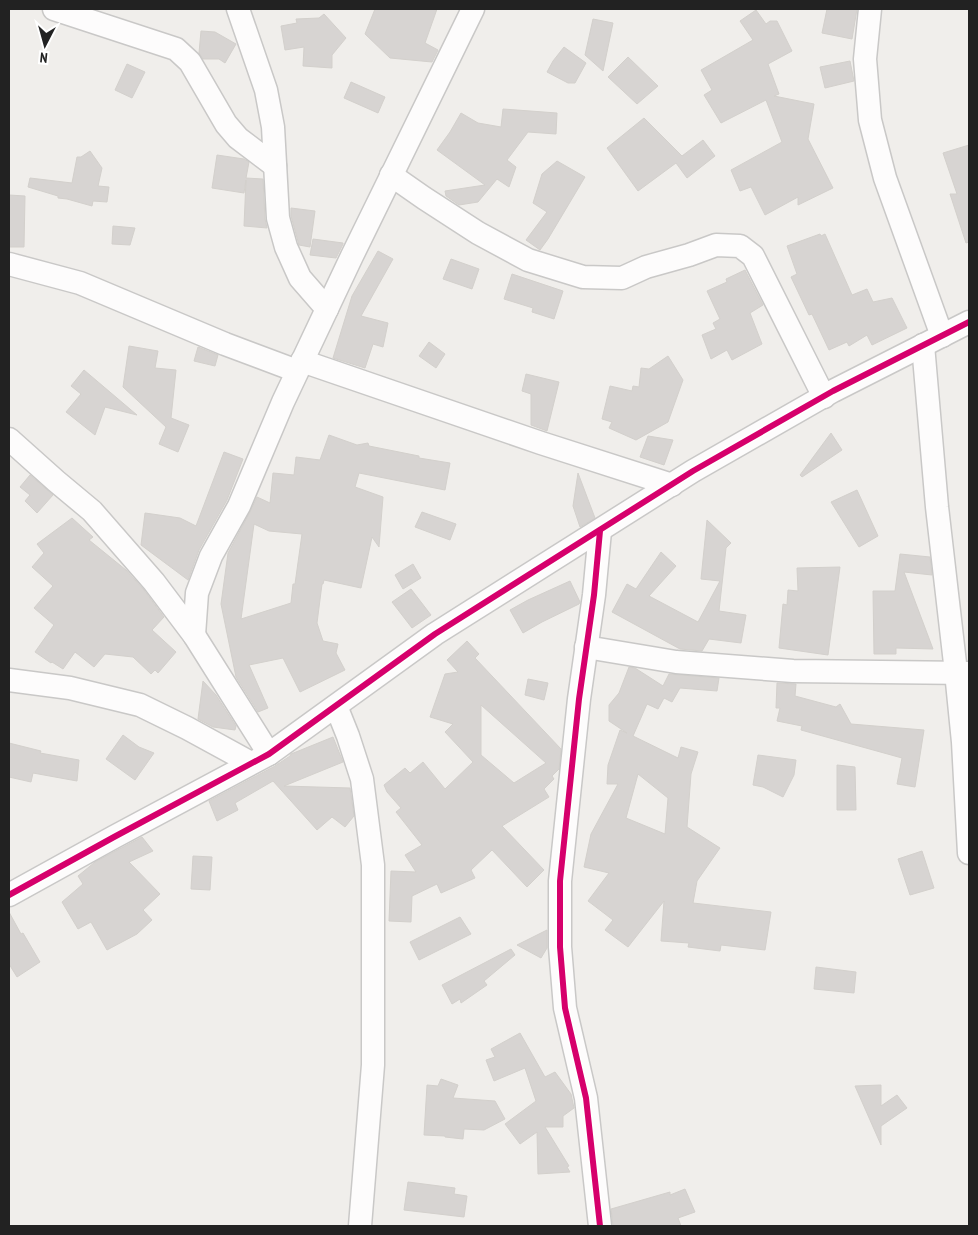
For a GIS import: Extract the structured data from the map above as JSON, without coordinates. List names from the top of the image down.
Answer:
{
  "north": "bottom"
}
